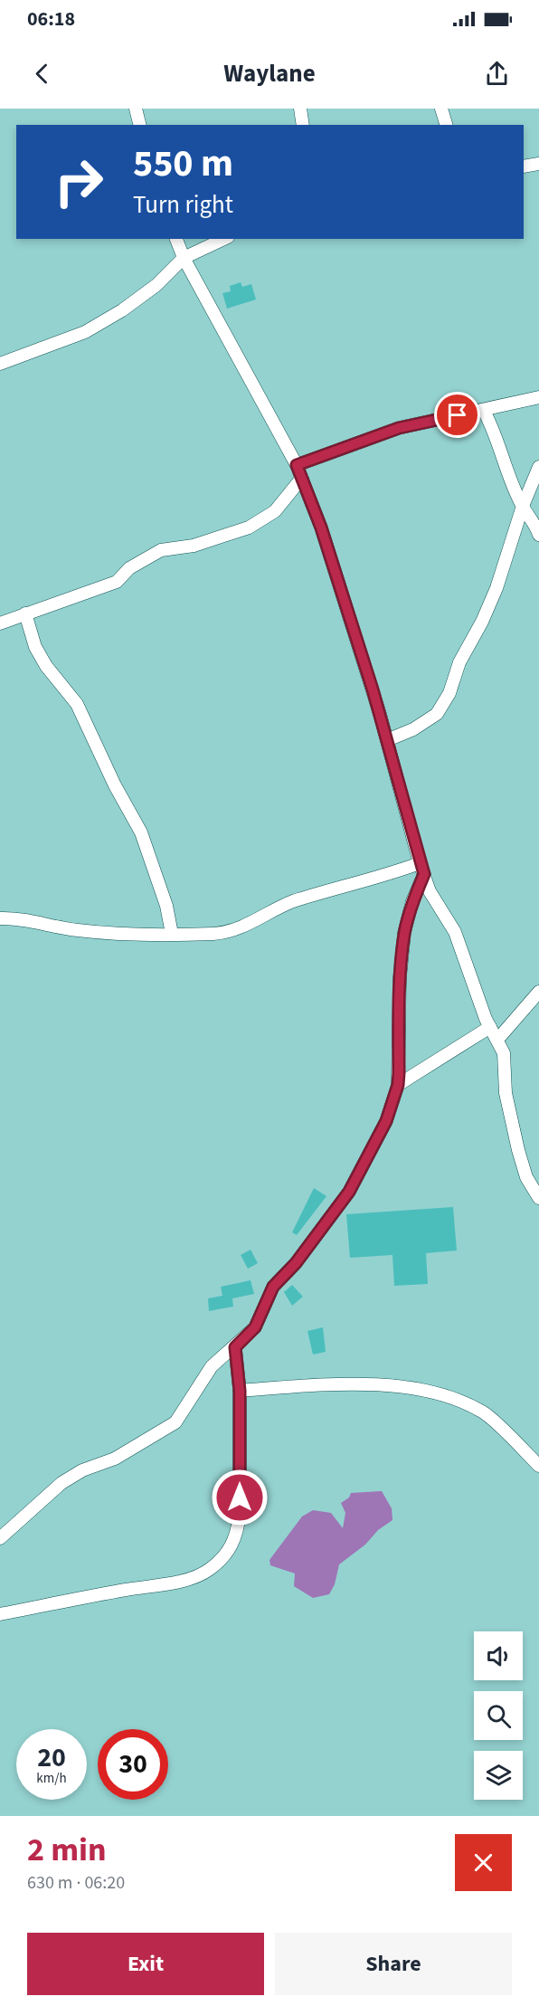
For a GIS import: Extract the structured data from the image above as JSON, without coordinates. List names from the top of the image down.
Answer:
{
  "page": {
    "status": "06:18",
    "header": "Waylane",
    "turn": ["550 m", "Turn right"],
    "speed": "20 km/h",
    "limit": "30",
    "heading": ["2 min", "630 m · 06:20"],
    "buttons": ["Exit", "Share"]
  }
}
